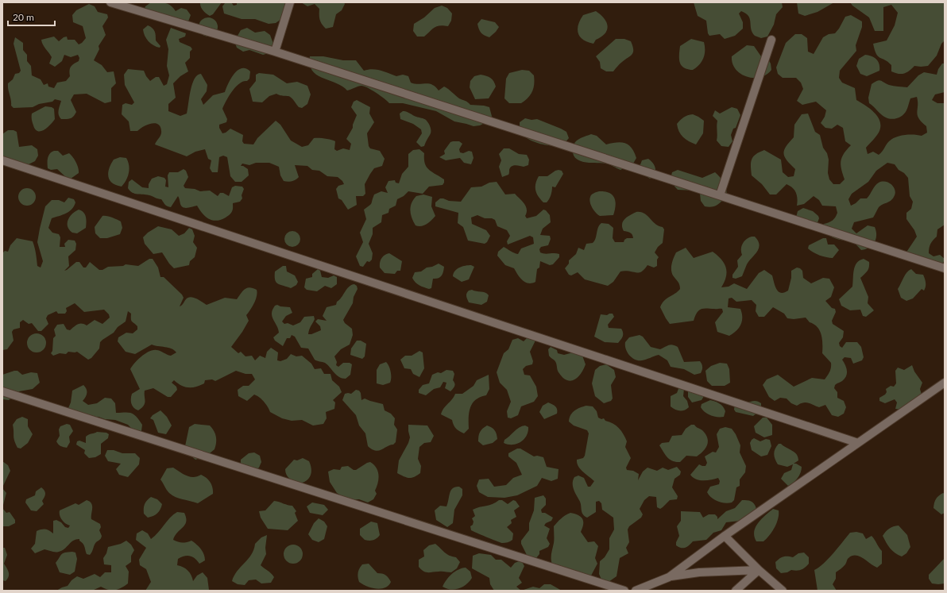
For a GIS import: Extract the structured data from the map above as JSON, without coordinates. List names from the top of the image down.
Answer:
{
  "scale_bar": "20 m"
}
